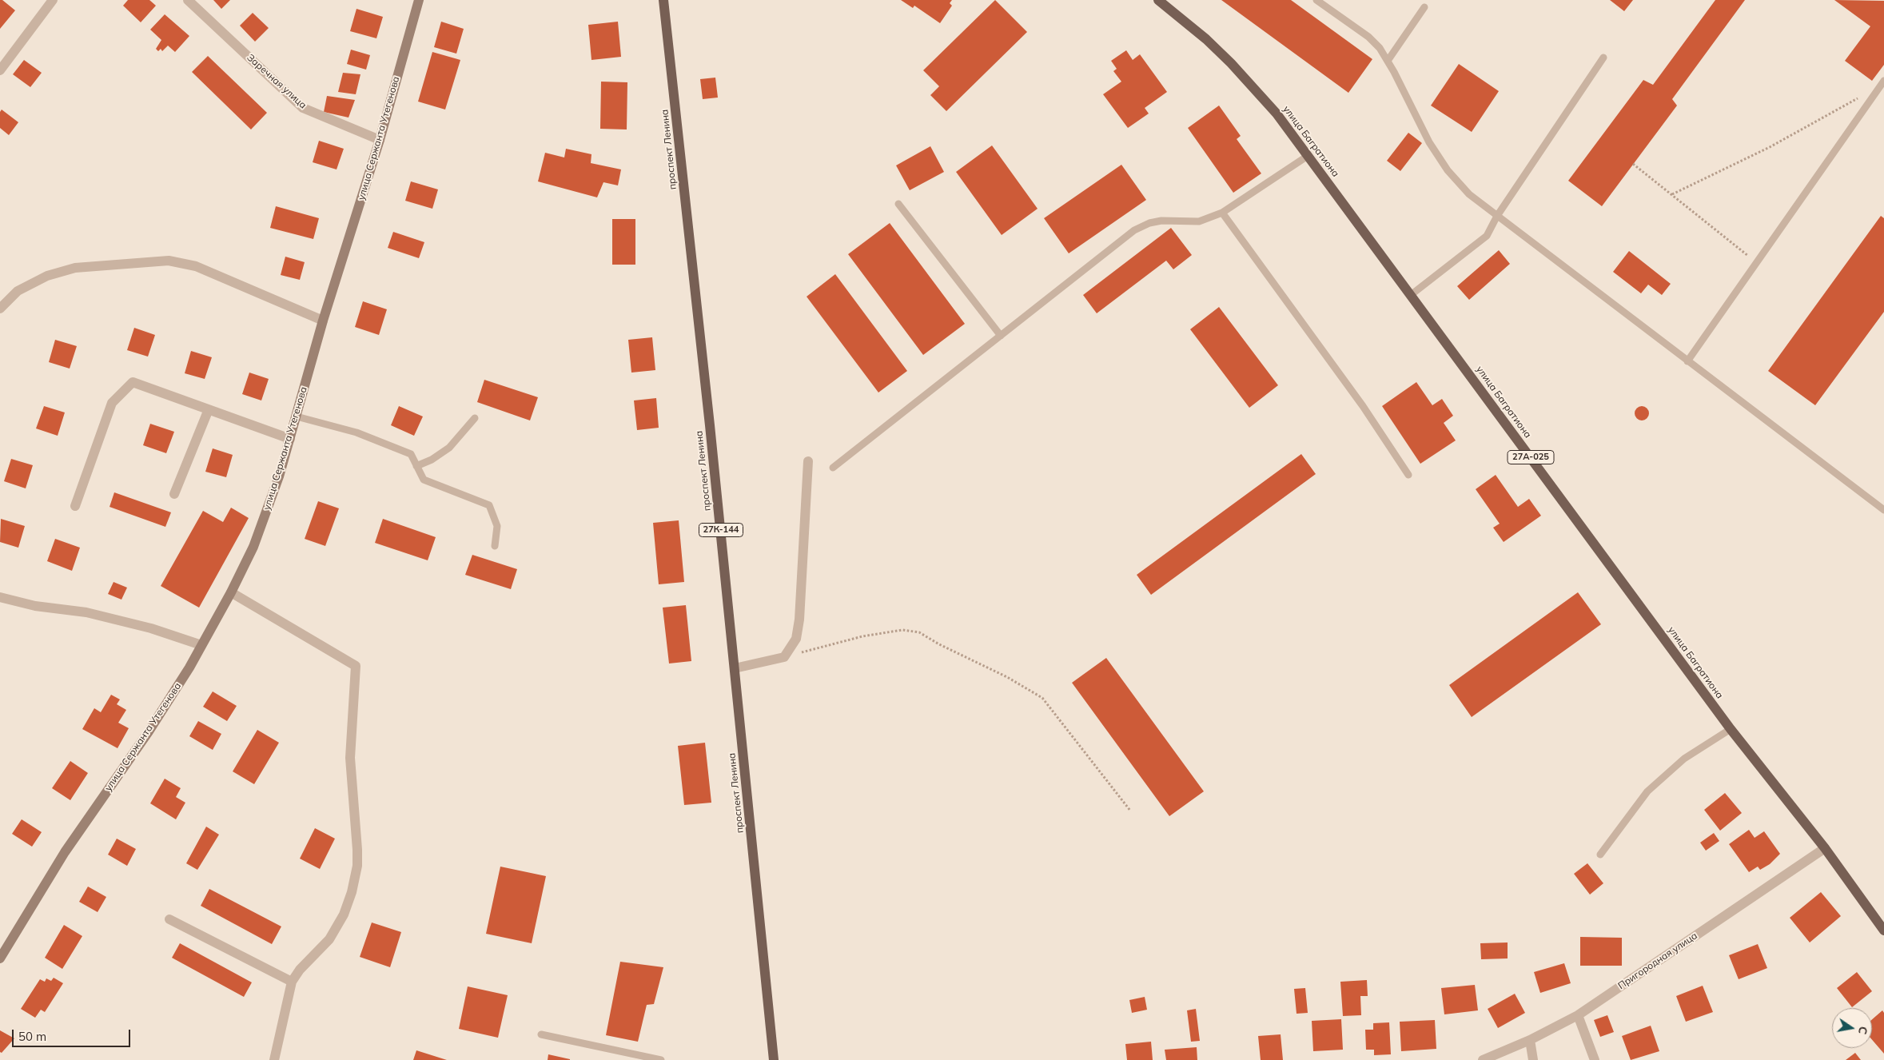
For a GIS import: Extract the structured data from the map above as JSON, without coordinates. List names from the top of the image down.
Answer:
{
  "streets": {
    "main road": [
      "улица Сержанта Утегенова",
      "улица Багратиона",
      "проспект Ленина",
      "27А-025",
      "27К-144"
    ],
    "street": ["Заречная улица", "Пригородная улица"]
  },
  "crossings": [
    ["Заречная улица", "улица Сержанта Утегенова"],
    ["улица Багратиона", "Пригородная улица"]
  ],
  "scale_bar": "50 m",
  "north": "right"
}
